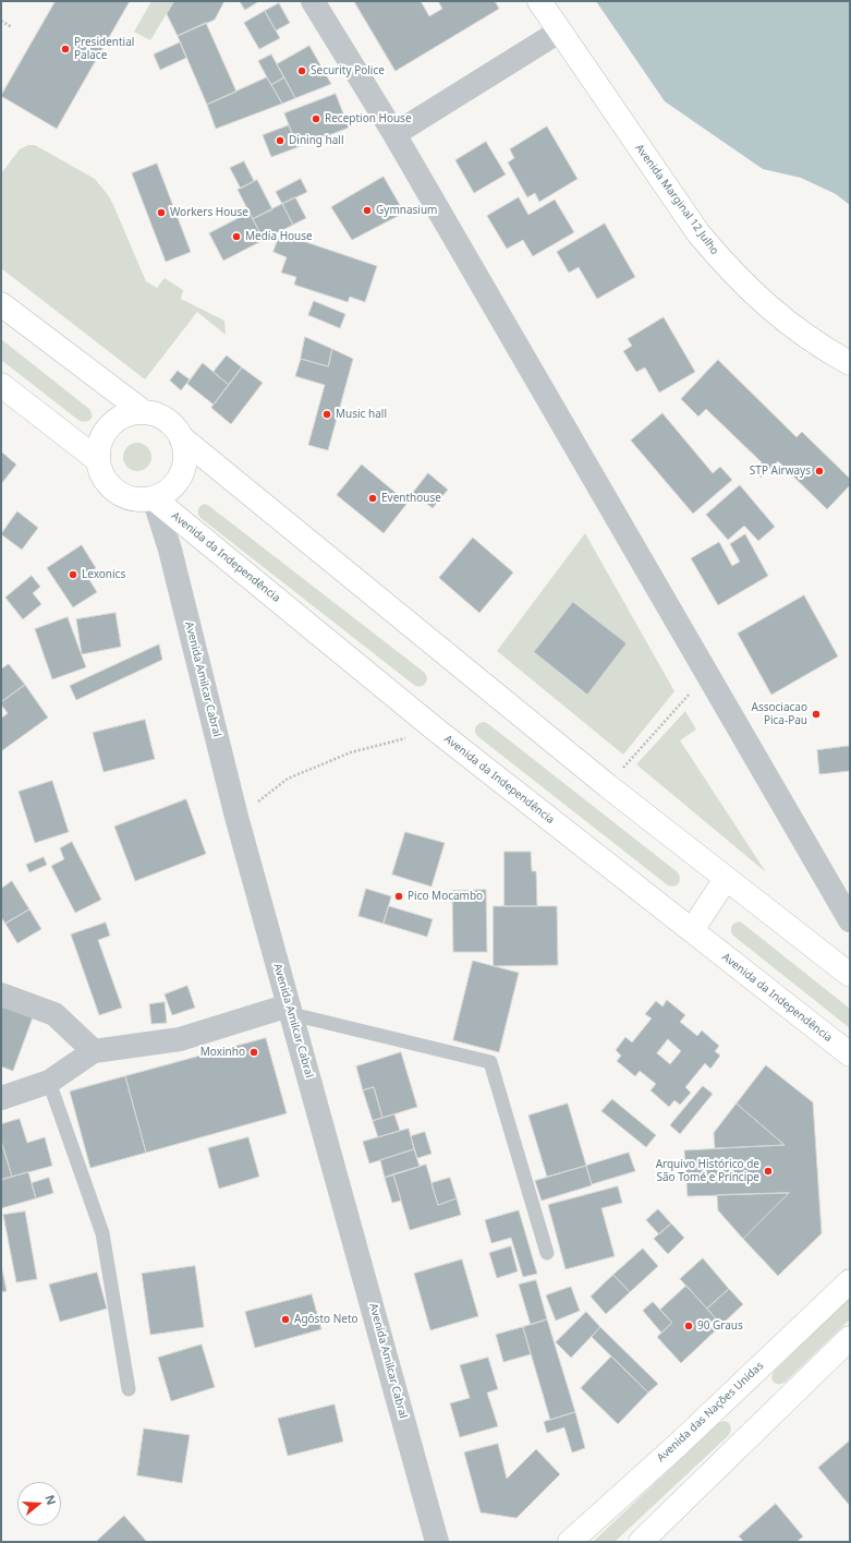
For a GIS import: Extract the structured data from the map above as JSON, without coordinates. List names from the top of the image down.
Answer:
{
  "streets": {
    "street": [
      "Avenida Marginal 12 Julho",
      "Avenida da Independência",
      "Avenida Amilcar Cabral",
      "Avenida das Nações Unidas"
    ]
  },
  "crossings": [
    ["Avenida da Independência", "Avenida Amilcar Cabral"]
  ],
  "places": [
    "Presidential Palace",
    "Security Police",
    "Reception House",
    "Dining hall",
    "Gymnasium",
    "Workers House",
    "Media House",
    "Music hall",
    "STP Airways",
    "Eventhouse",
    "Lexonics",
    "Associacao Pica-Pau",
    "Pico Mocambo",
    "Moxinho",
    "Arquivo Histórico de São Tomé e Príncipe",
    "Agôsto Neto",
    "90 Graus"
  ],
  "north": "right"
}
